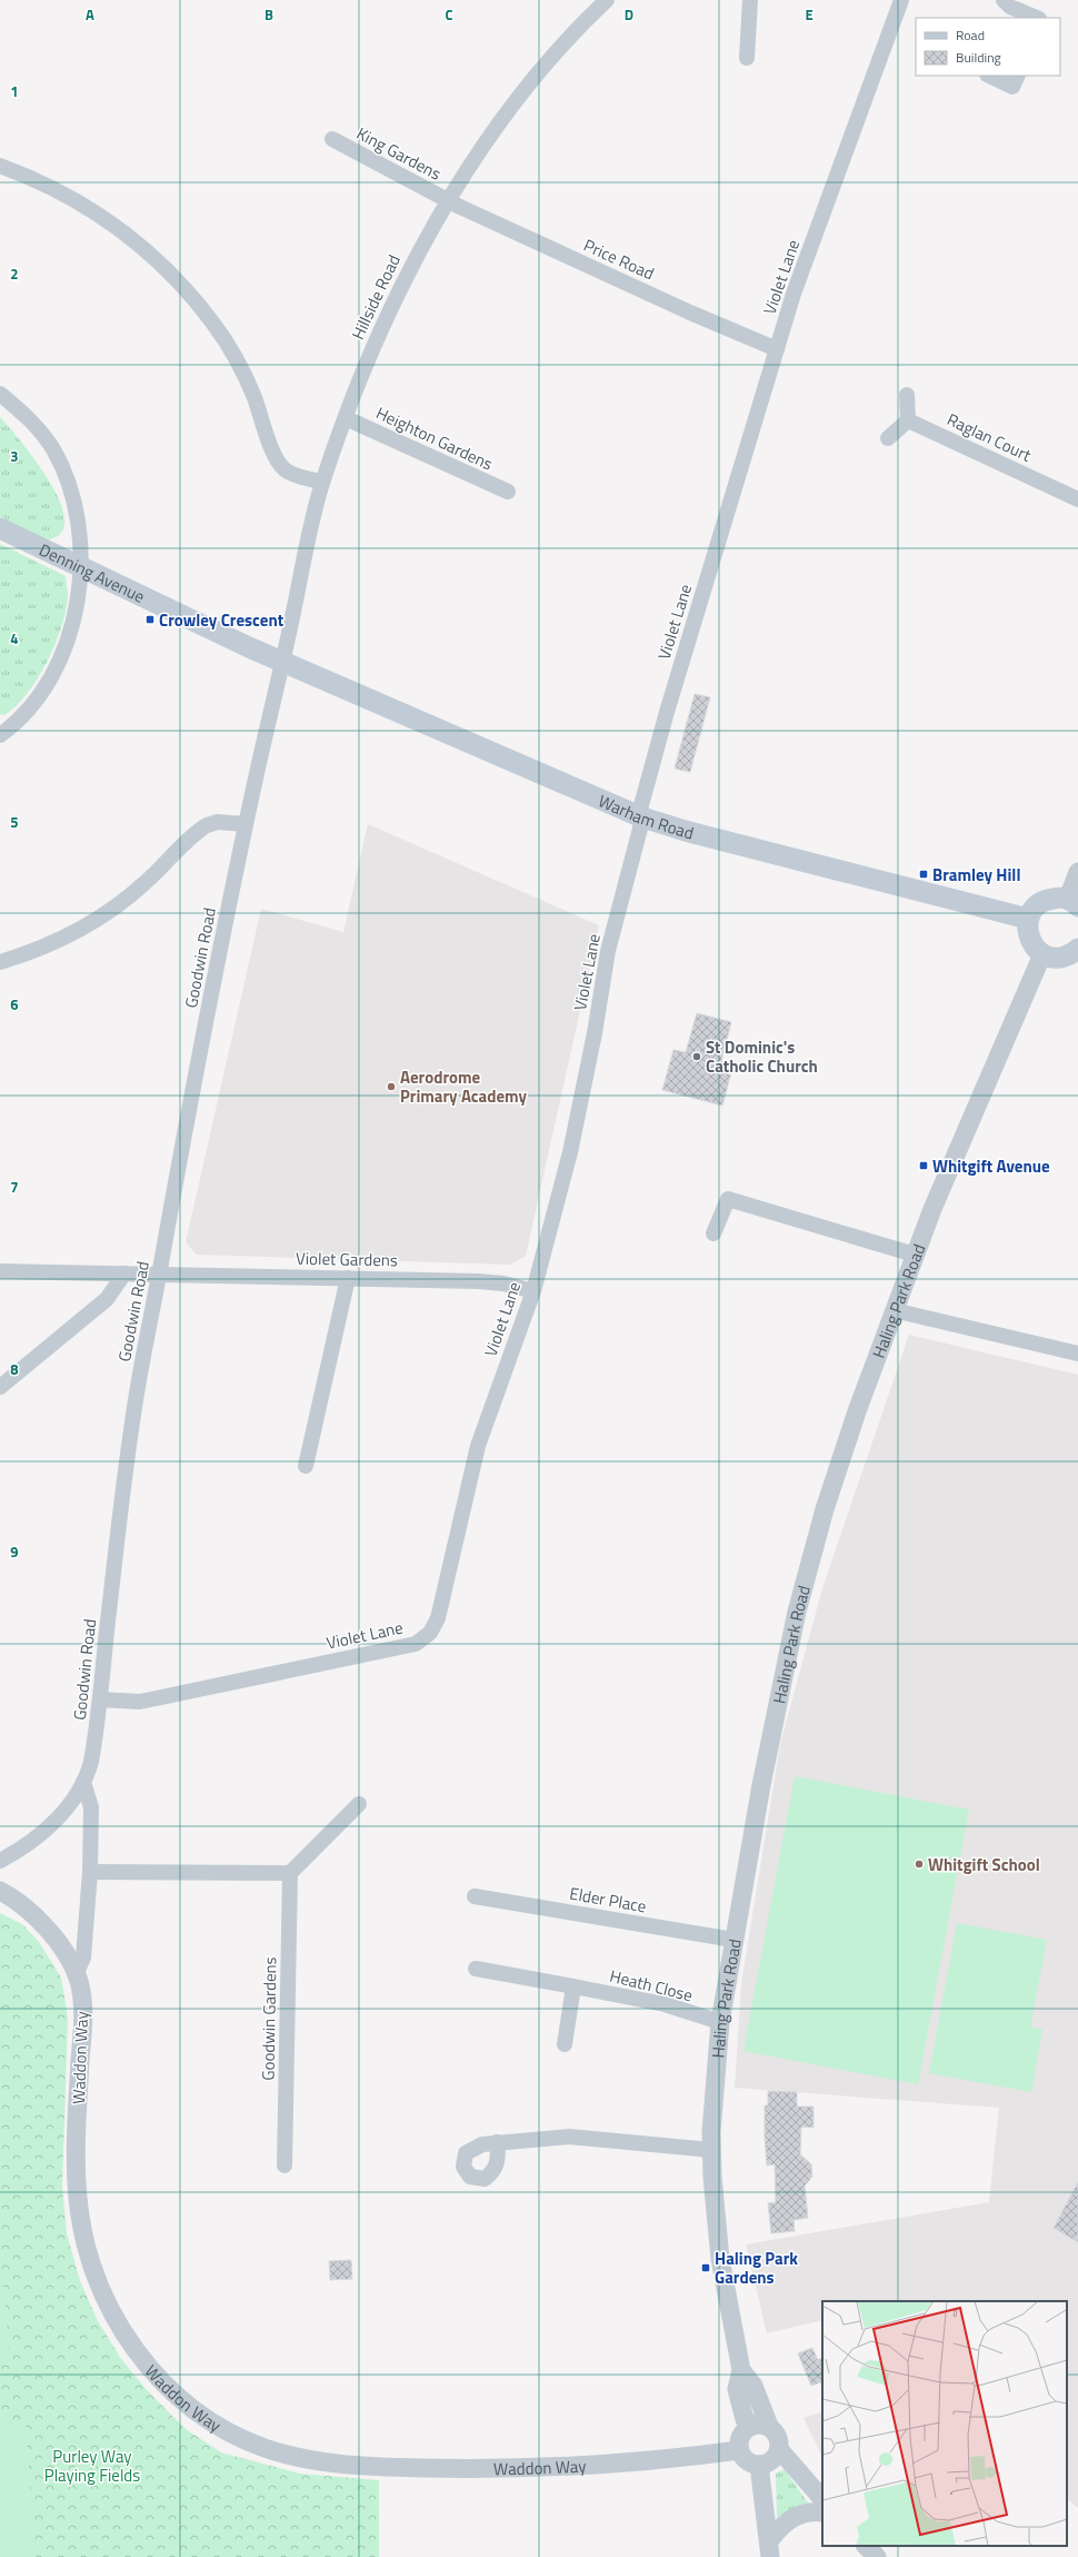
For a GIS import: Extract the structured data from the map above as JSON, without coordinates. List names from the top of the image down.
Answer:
{
  "streets": {
    "main road": ["Denning Avenue", "Warham Road"],
    "street": [
      "King Gardens",
      "Price Road",
      "Violet Lane",
      "Hillside Road",
      "Raglan Court",
      "Heighton Gardens",
      "Goodwin Road",
      "Violet Gardens",
      "Haling Park Road",
      "Elder Place",
      "Heath Close",
      "Goodwin Gardens",
      "Waddon Way"
    ]
  },
  "crossings": [
    ["King Gardens", "Price Road"],
    ["King Gardens", "Hillside Road"],
    ["Price Road", "Violet Lane"],
    ["Price Road", "Hillside Road"],
    ["Violet Lane", "Warham Road"],
    ["Violet Lane", "Goodwin Road"],
    ["Violet Lane", "Violet Gardens"],
    ["Hillside Road", "Heighton Gardens"],
    ["Hillside Road", "Denning Avenue"],
    ["Hillside Road", "Warham Road"],
    ["Hillside Road", "Goodwin Road"],
    ["Denning Avenue", "Warham Road"],
    ["Denning Avenue", "Goodwin Road"],
    ["Warham Road", "Goodwin Road"],
    ["Goodwin Road", "Violet Gardens"],
    ["Haling Park Road", "Elder Place"],
    ["Haling Park Road", "Heath Close"],
    ["Haling Park Road", "Waddon Way"]
  ],
  "parks": ["Purley Way Playing Fields"],
  "places": {
    "transit": [
      "Crowley Crescent",
      "Bramley Hill",
      "Whitgift Avenue",
      "Haling Park Gardens"
    ],
    "other": ["St Dominic's Catholic Church", "Aerodrome Primary Academy", "Whitgift School"]
  },
  "legend": ["Road", "Building"],
  "grid": {
    "columns": [
      "A",
      "B",
      "C",
      "D",
      "E"
    ],
    "rows": [
      "1",
      "2",
      "3",
      "4",
      "5",
      "6",
      "7",
      "8",
      "9"
    ]
  }
}
